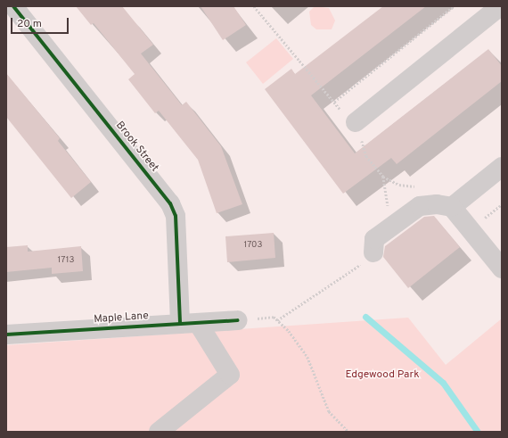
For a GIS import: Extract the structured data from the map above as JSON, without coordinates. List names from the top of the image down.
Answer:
{
  "streets": {
    "street": ["Brook Street", "Maple Lane"]
  },
  "crossings": [
    ["Brook Street", "Maple Lane"]
  ],
  "parks": ["Edgewood Park"],
  "house_numbers": ["1703", "1713"],
  "scale_bar": "20 m"
}
